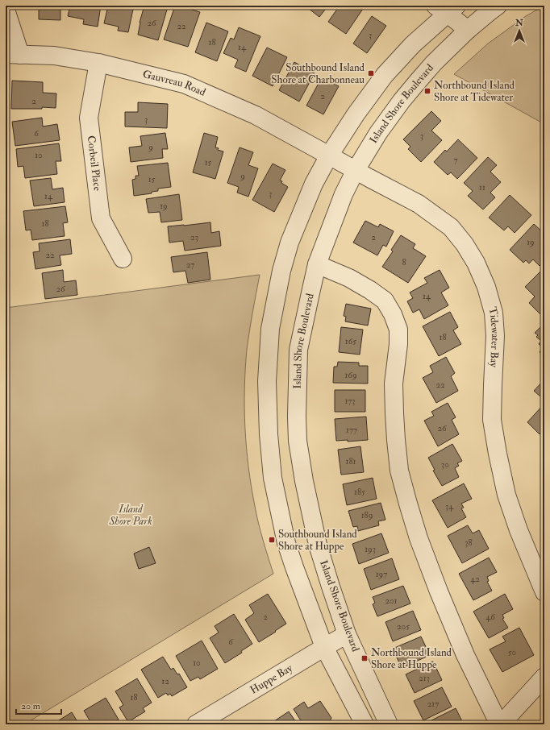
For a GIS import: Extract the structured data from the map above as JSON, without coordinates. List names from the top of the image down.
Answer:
{
  "streets": {
    "street": [
      "Gauvreau Road",
      "Island Shore Boulevard",
      "Corbeil Place",
      "Tidewater Bay",
      "Huppe Bay"
    ]
  },
  "crossings": [
    ["Gauvreau Road", "Corbeil Place"],
    ["Gauvreau Road", "Tidewater Bay"],
    ["Island Shore Boulevard", "Tidewater Bay"],
    ["Island Shore Boulevard", "Huppe Bay"]
  ],
  "parks": ["Island Shore Park"],
  "places": {
    "transit": [
      "Southbound Island Shore at Charbonneau",
      "Northbound Island Shore at Tidewater",
      "Southbound Island Shore at Huppe",
      "Northbound Island Shore at Huppe"
    ]
  },
  "house_numbers": [
    "26",
    "22",
    "3",
    "18",
    "14",
    "2",
    "2",
    "3",
    "6",
    "3",
    "9",
    "10",
    "7",
    "15",
    "9",
    "15",
    "11",
    "3",
    "14",
    "19",
    "18",
    "23",
    "2",
    "19",
    "22",
    "8",
    "27",
    "26",
    "14",
    "18",
    "165",
    "169",
    "22",
    "173",
    "26",
    "177",
    "181",
    "30",
    "185",
    "34",
    "189",
    "38",
    "193",
    "197",
    "42",
    "201",
    "2",
    "46",
    "205",
    "6",
    "50",
    "10",
    "213",
    "12",
    "18",
    "217"
  ],
  "scale_bar": "20 m",
  "north": "top"
}
